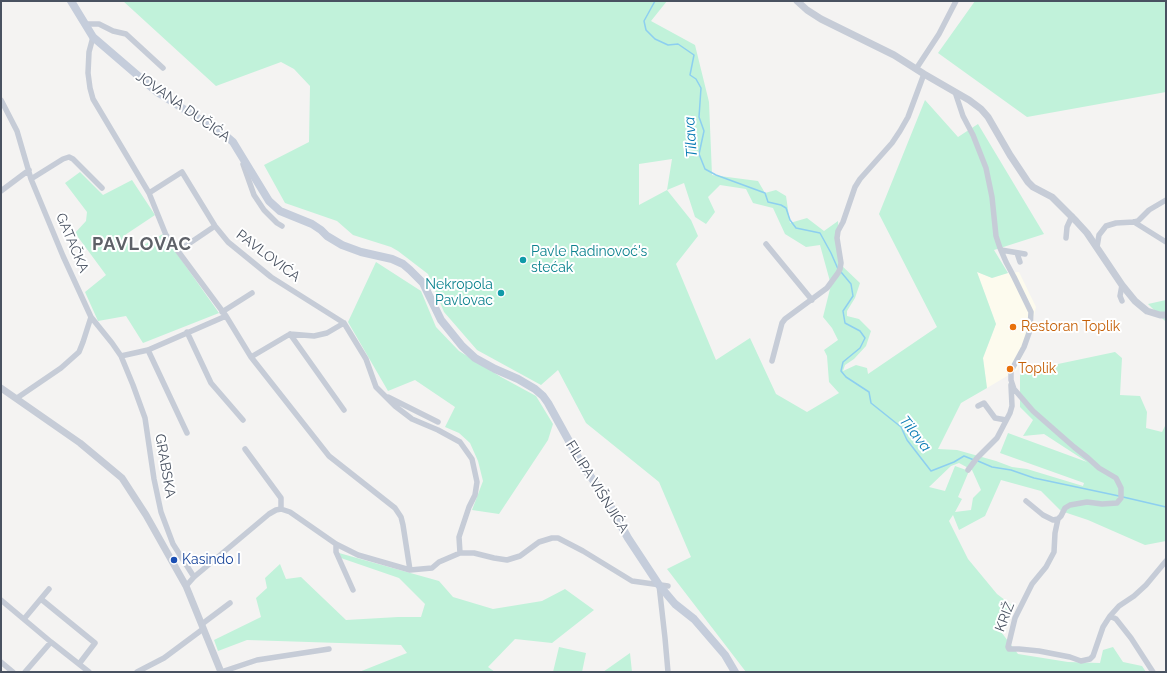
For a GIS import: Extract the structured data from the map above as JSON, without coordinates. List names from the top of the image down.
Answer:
{
  "streets": {
    "main road": ["JOVANA DUČIĆA", "FILIPA VIŠNJIĆA"],
    "street": [
      "GATAČKA",
      "PAVLOVIĆA",
      "GRABSKA",
      "KRIŽ"
    ]
  },
  "crossings": [
    ["JOVANA DUČIĆA", "FILIPA VIŠNJIĆA"],
    ["GATAČKA", "GRABSKA"]
  ],
  "districts": ["PAVLOVAC"],
  "water": ["Tilava"],
  "places": [
    "Pavle Radinovoć's stećak",
    "Nekropola Pavlovac",
    "Restoran Toplik",
    "Toplik",
    "Kasindo I"
  ]
}
